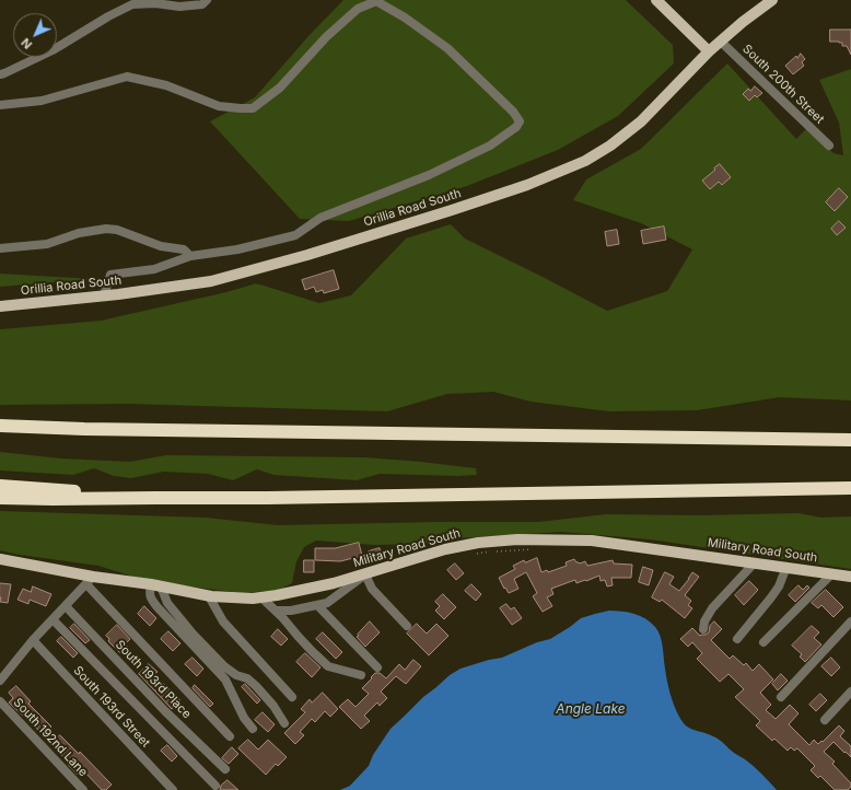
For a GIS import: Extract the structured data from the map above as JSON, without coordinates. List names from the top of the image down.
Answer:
{
  "streets": {
    "main road": ["Orillia Road South", "Military Road South"],
    "street": [
      "South 200th Street",
      "South 193rd Place",
      "South 193rd Street",
      "South 192nd Lane"
    ]
  },
  "crossings": [
    ["South 200th Street", "Orillia Road South"]
  ],
  "water": ["Angle Lake"],
  "north": "bottom left"
}
